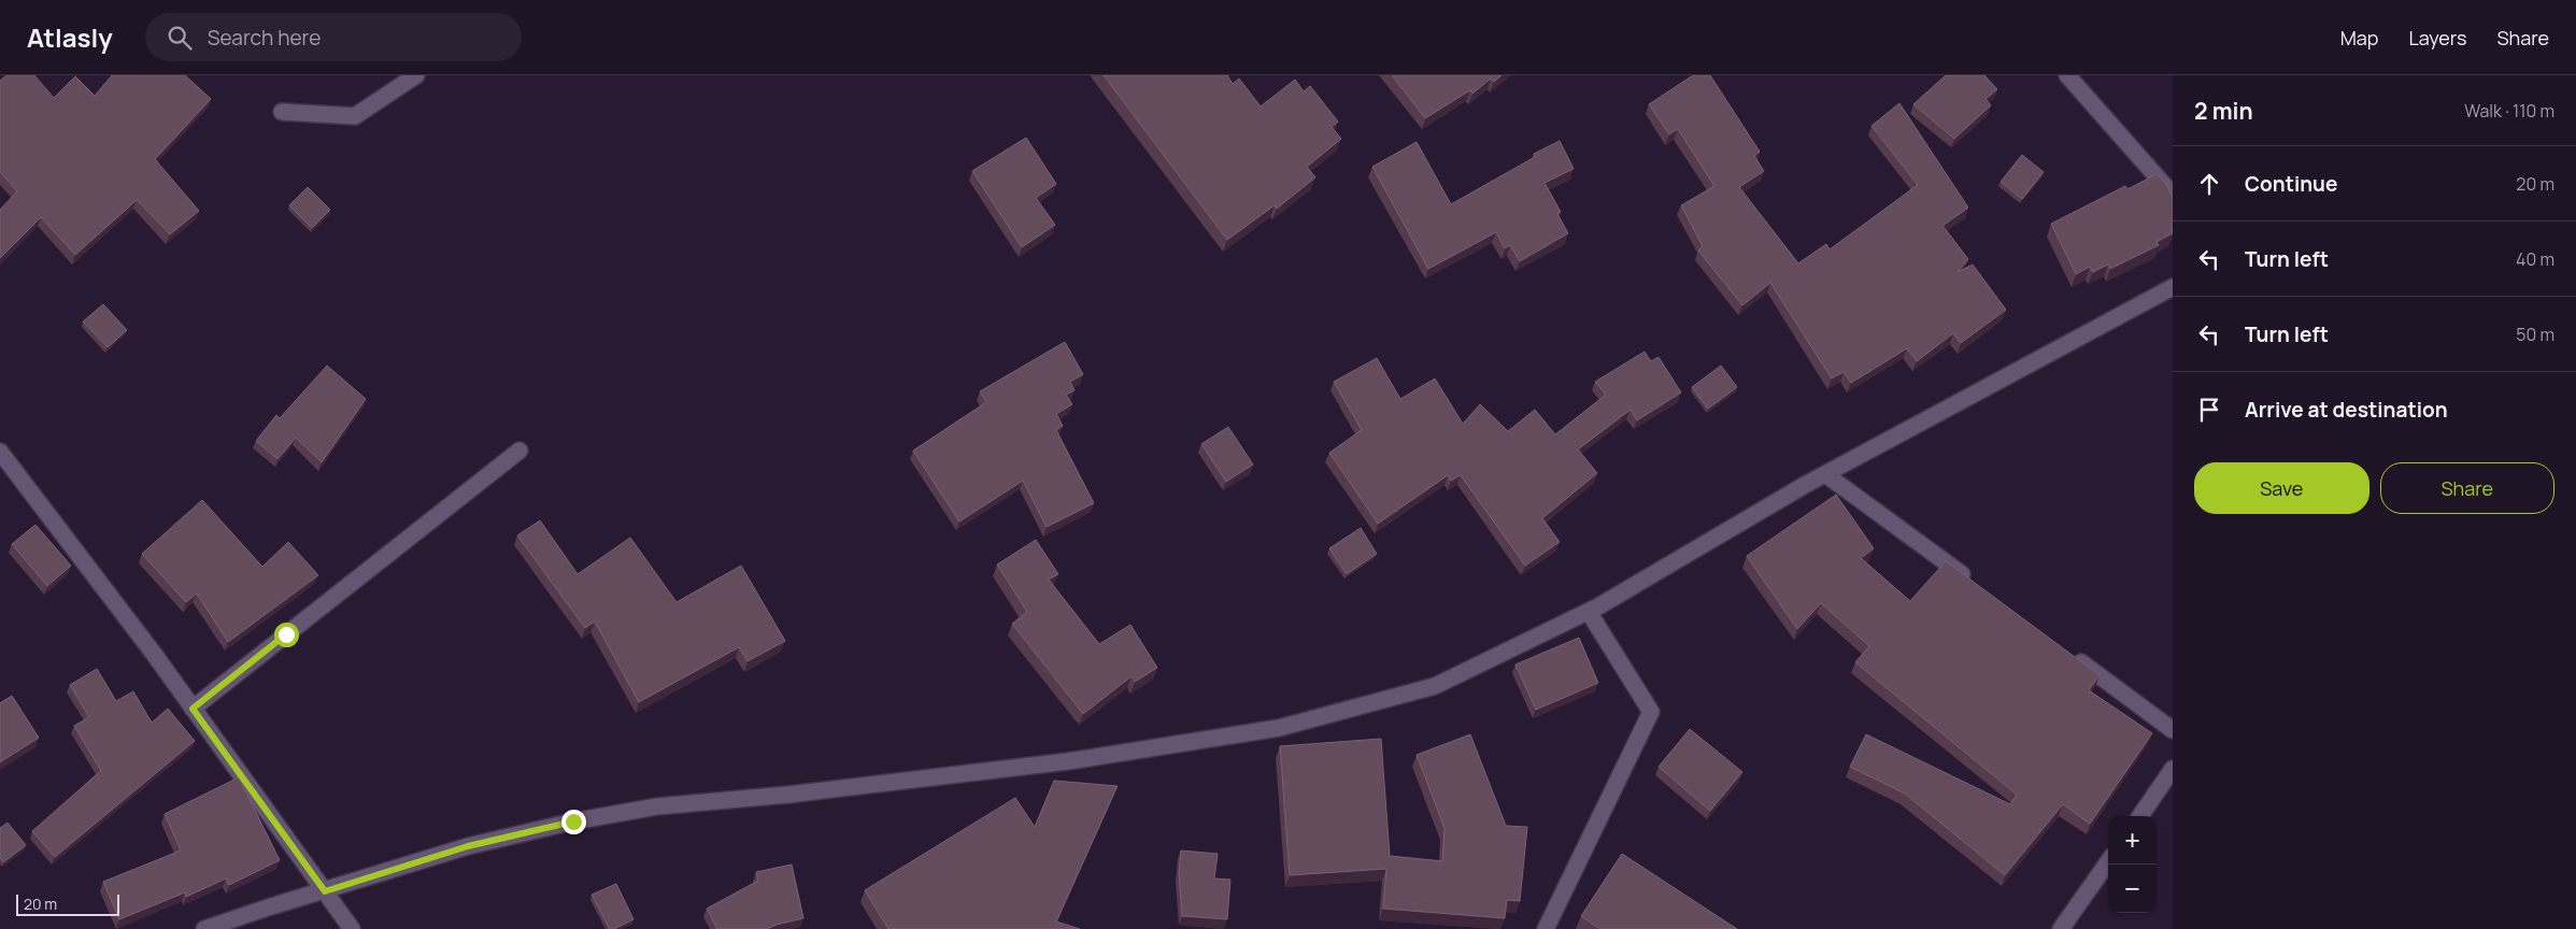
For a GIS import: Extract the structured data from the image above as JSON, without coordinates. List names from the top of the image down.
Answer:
{
  "scale_bar": "20 m",
  "page": {
    "header": "Atlasly",
    "search": "Search here",
    "nav": ["Map", "Layers", "Share"],
    "heading": ["2 min", "Walk · 110 m"],
    "list": [
      ["Continue", "20 m"],
      ["Turn left", "40 m"],
      ["Turn left", "50 m"],
      "Arrive at destination"
    ],
    "buttons": ["Save", "Share"],
    "map_buttons": ["+", "−"],
    "scale": "20 m"
  }
}
